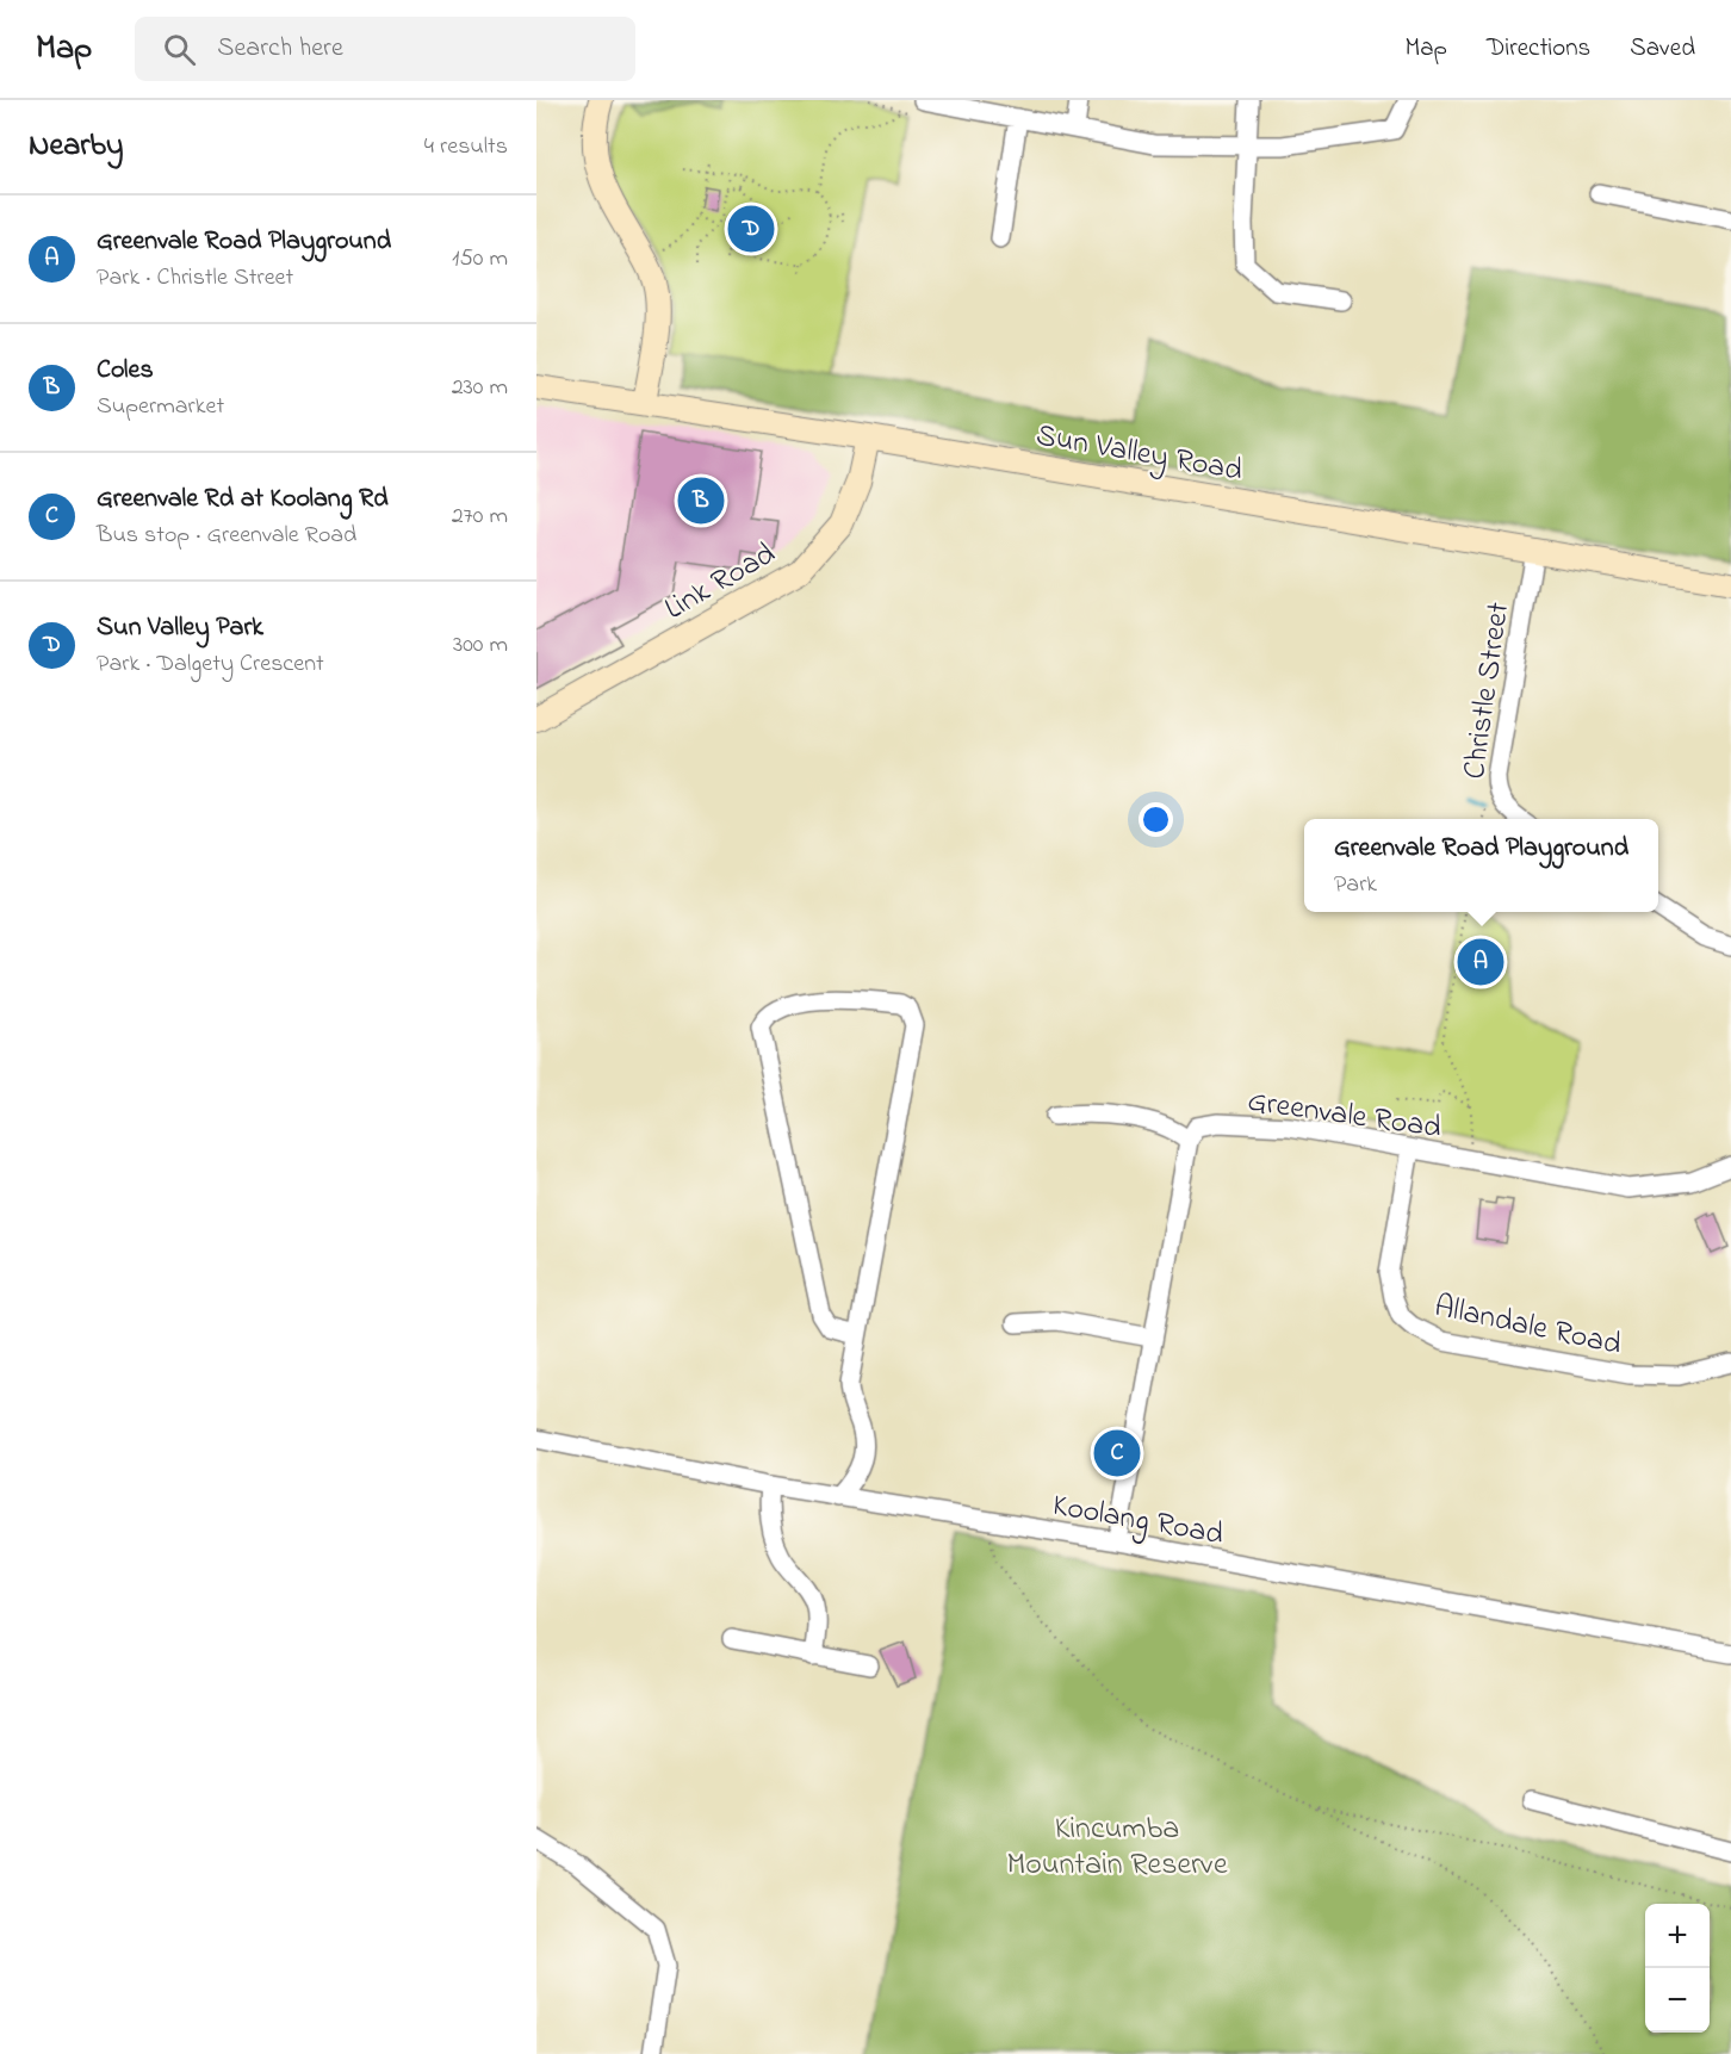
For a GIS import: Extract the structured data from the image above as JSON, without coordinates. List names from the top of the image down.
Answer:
{
  "streets": {
    "street": [
      "Sun Valley Road",
      "Link Road",
      "Christle Street",
      "Greenvale Road",
      "Allandale Road",
      "Koolang Road"
    ]
  },
  "crossings": [
    ["Sun Valley Road", "Link Road"],
    ["Sun Valley Road", "Christle Street"],
    ["Greenvale Road", "Allandale Road"]
  ],
  "parks": ["Kincumba Mountain Reserve"],
  "page": {
    "header": "Map",
    "search": "Search here",
    "nav": ["Map", "Directions", "Saved"],
    "heading": ["Nearby", "4 results"],
    "list": [
      {
        "mark": "A",
        "name": "Greenvale Road Playground",
        "note": "Park · Christle Street",
        "value": "150 m"
      },
      {
        "mark": "B",
        "name": "Coles",
        "note": "Supermarket",
        "value": "230 m"
      },
      {
        "mark": "C",
        "name": "Greenvale Rd at Koolang Rd",
        "note": "Bus stop · Greenvale Road",
        "value": "270 m"
      },
      {
        "mark": "D",
        "name": "Sun Valley Park",
        "note": "Park · Dalgety Crescent",
        "value": "300 m"
      }
    ],
    "pins": [
      "D",
      "B",
      "A",
      "C"
    ],
    "popup": ["Greenvale Road Playground", "Park"],
    "map_buttons": ["+", "−"]
  }
}
